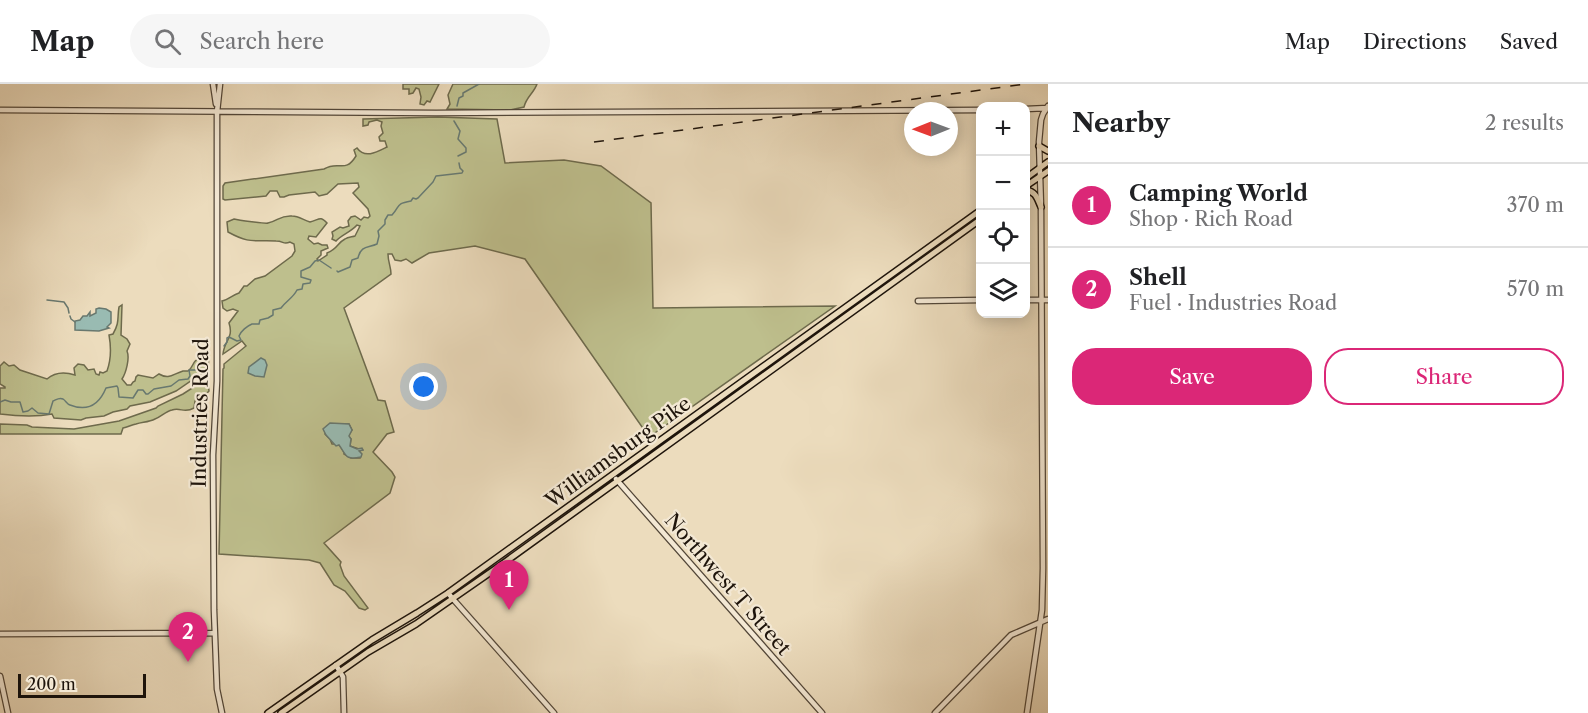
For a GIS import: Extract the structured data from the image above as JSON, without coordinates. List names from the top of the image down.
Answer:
{
  "streets": {
    "main road": ["Williamsburg Pike"],
    "street": ["Industries Road", "Northwest T Street"]
  },
  "crossings": [
    ["Williamsburg Pike", "Northwest T Street"]
  ],
  "scale_bar": "200 m",
  "north": "left",
  "page": {
    "header": "Map",
    "search": "Search here",
    "nav": ["Map", "Directions", "Saved"],
    "heading": ["Nearby", "2 results"],
    "map_buttons": ["+", "−"],
    "list": [
      {
        "mark": "1",
        "name": "Camping World",
        "note": "Shop · Rich Road",
        "value": "370 m"
      },
      {
        "mark": "2",
        "name": "Shell",
        "note": "Fuel · Industries Road",
        "value": "570 m"
      }
    ],
    "buttons": ["Save", "Share"],
    "pins": ["1", "2"],
    "scale": "200 m"
  }
}
